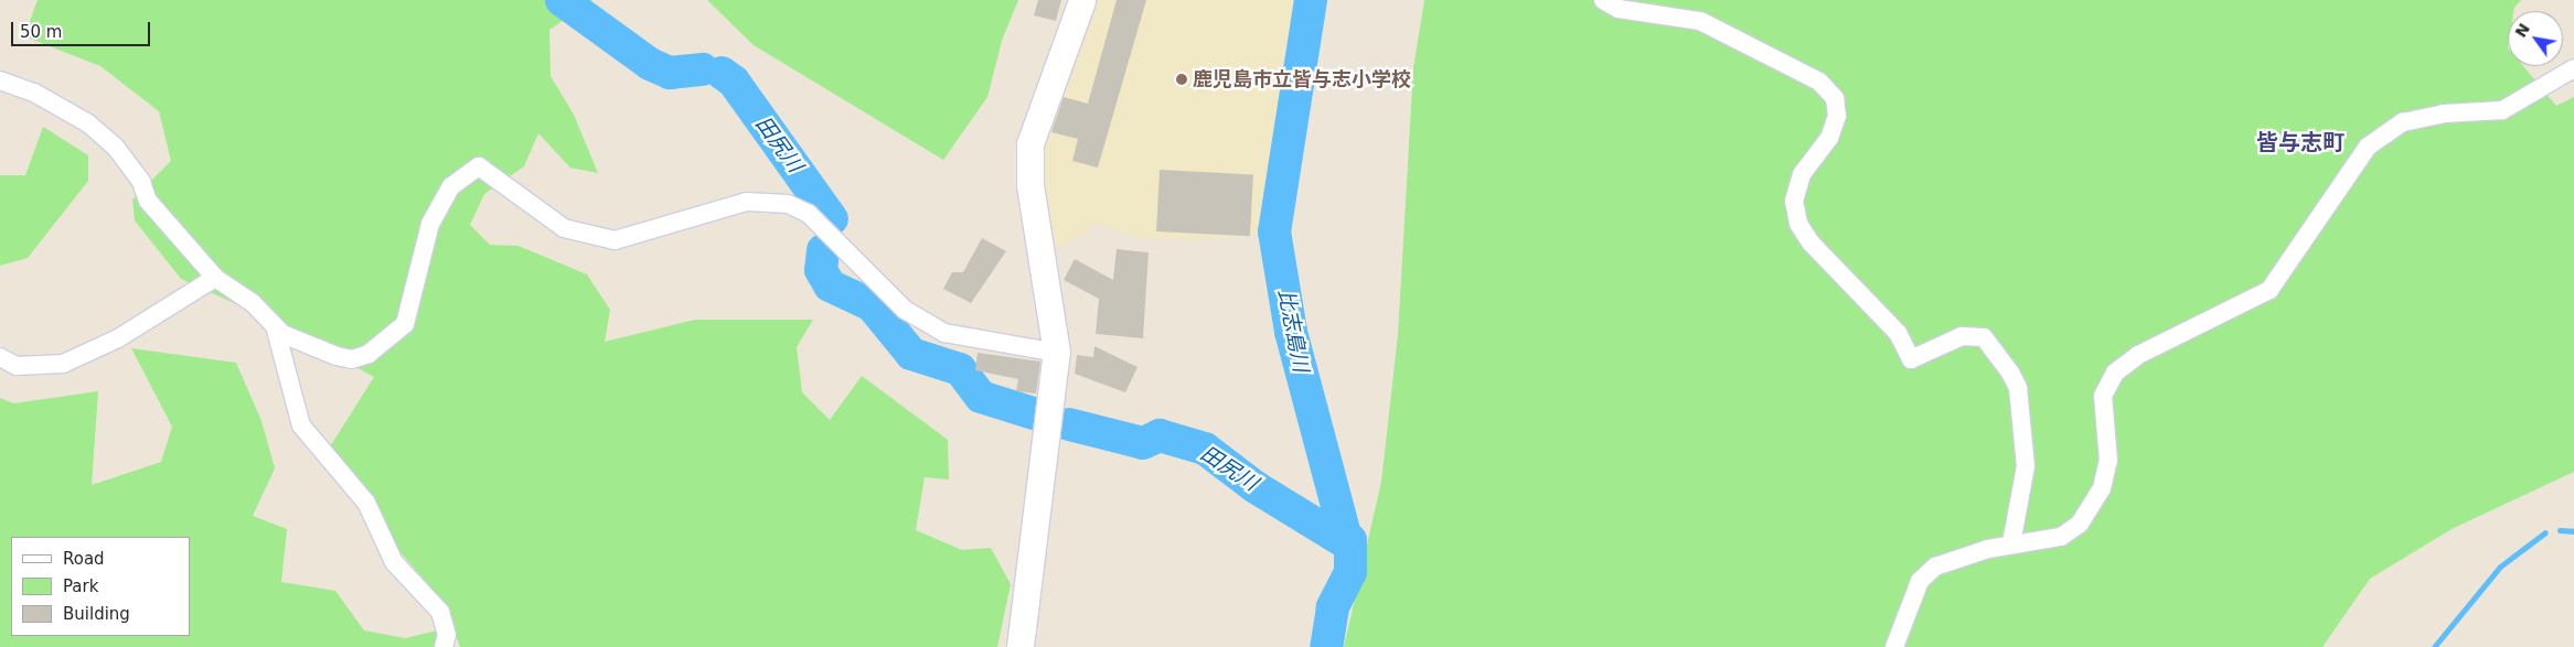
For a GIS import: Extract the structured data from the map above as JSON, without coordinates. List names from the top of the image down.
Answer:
{
  "districts": ["皆与志町"],
  "water": ["田尻川", "比志島川"],
  "places": ["鹿児島市立皆与志小学校"],
  "legend": ["Road", "Park", "Building"],
  "scale_bar": "50 m",
  "north": "top left"
}
